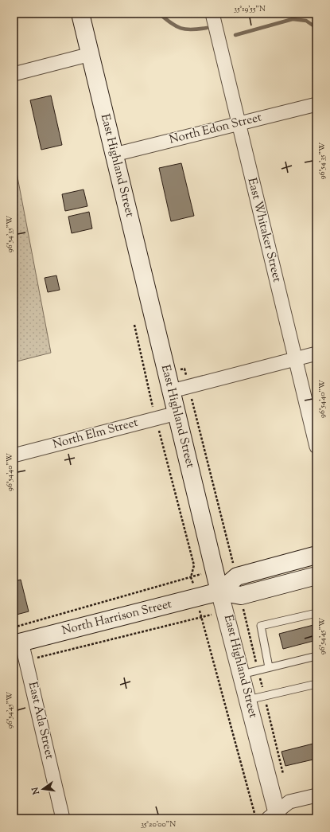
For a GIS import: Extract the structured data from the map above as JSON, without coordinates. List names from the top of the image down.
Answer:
{
  "streets": {
    "main road": ["East Highland Street", "North Harrison Street"],
    "street": [
      "North Edon Street",
      "East Whitaker Street",
      "North Elm Street",
      "East Ada Street"
    ]
  },
  "crossings": [
    ["North Edon Street", "East Highland Street"],
    ["North Edon Street", "East Whitaker Street"],
    ["East Highland Street", "North Elm Street"],
    ["East Highland Street", "North Harrison Street"],
    ["North Harrison Street", "East Ada Street"]
  ],
  "north": "left",
  "coordinates": [
    "35°19'55\"N",
    "96°54'35\"W",
    "96°54'40\"W",
    "96°54'45\"W",
    "35°20'00\"N"
  ]
}
